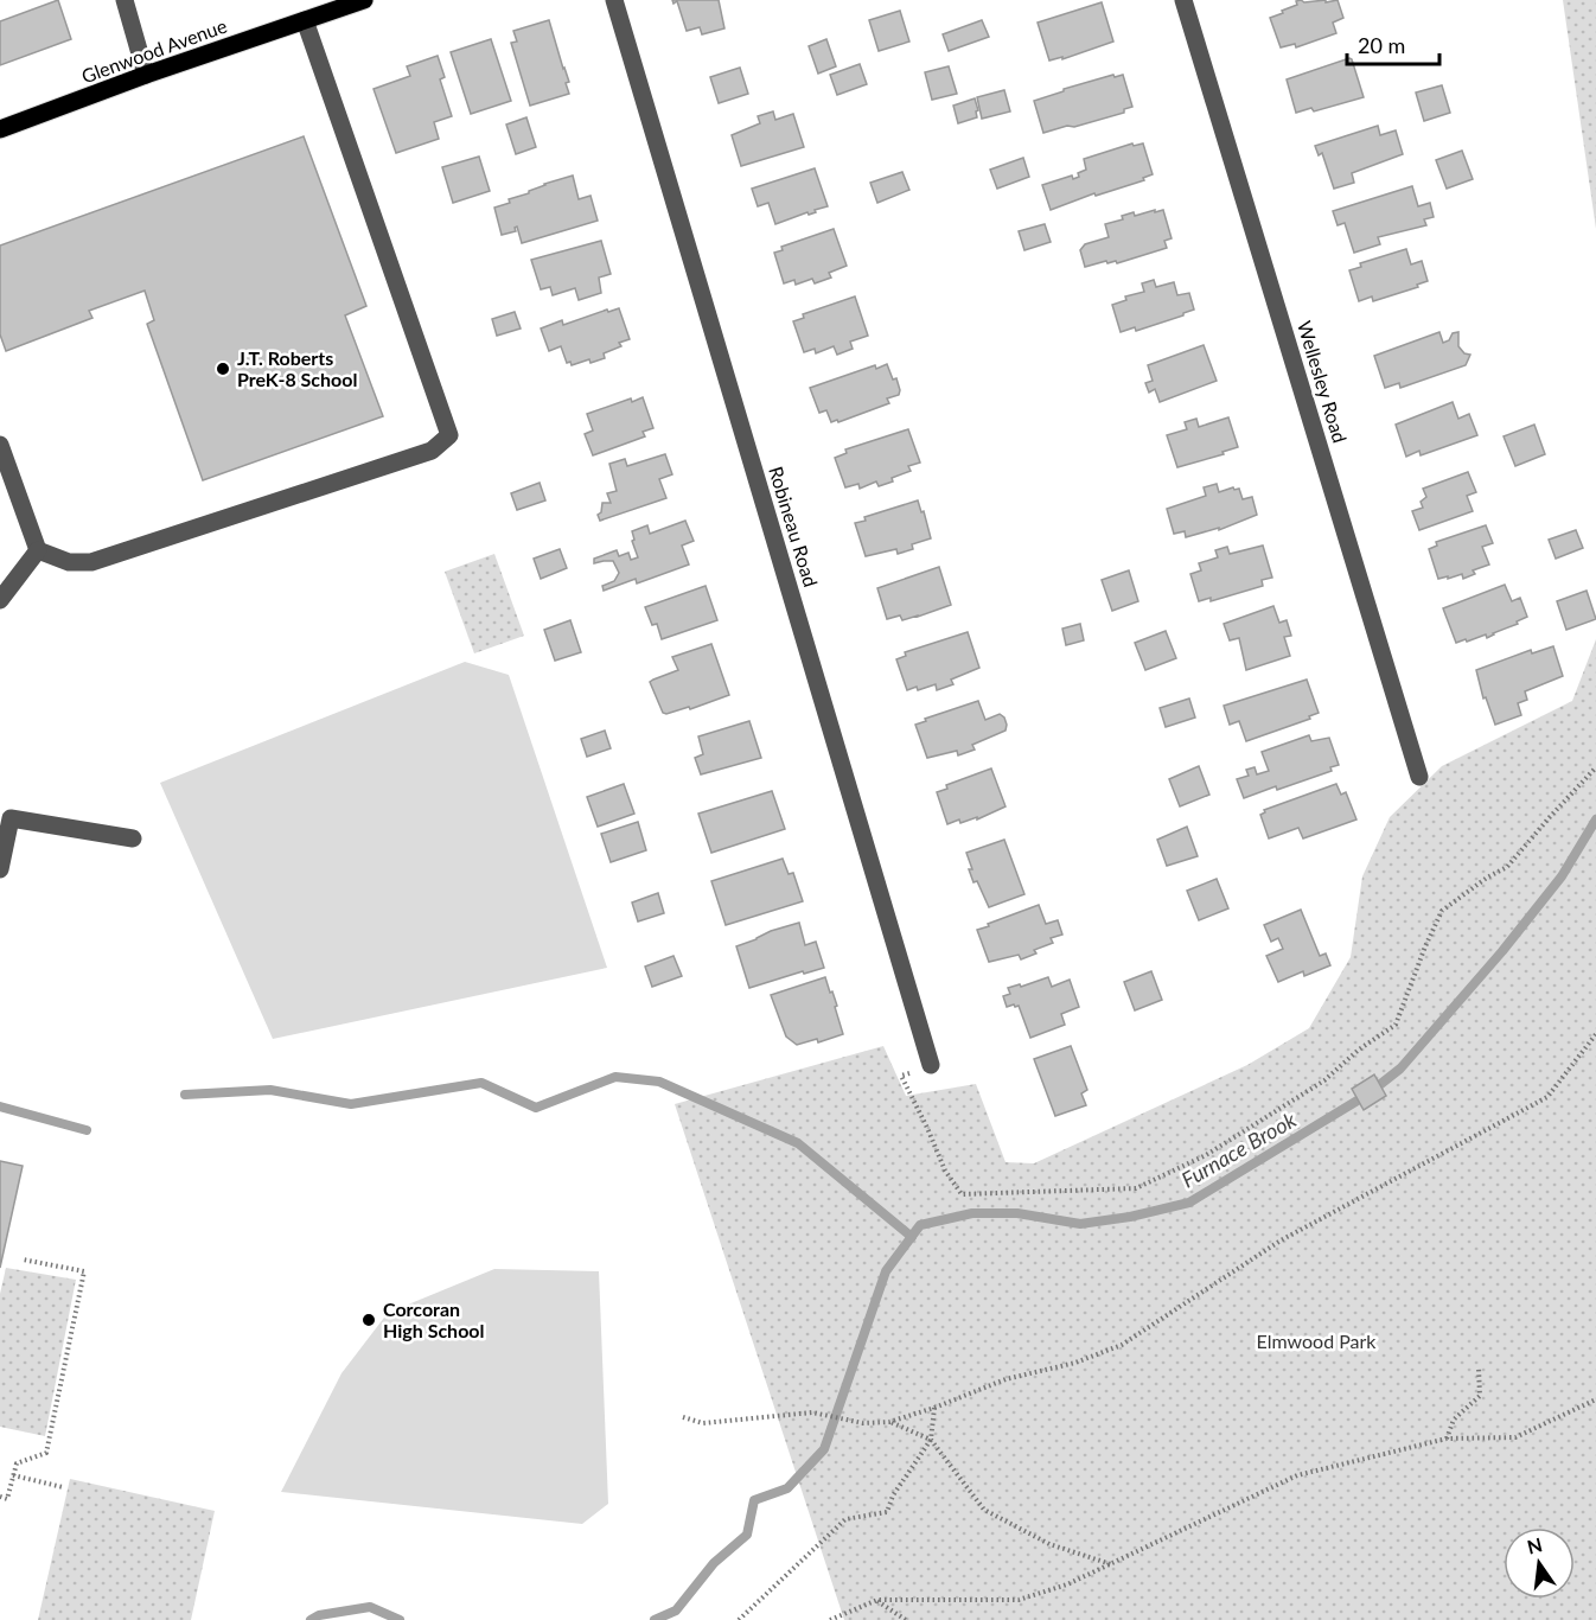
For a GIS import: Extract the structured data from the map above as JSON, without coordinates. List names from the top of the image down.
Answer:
{
  "streets": {
    "main road": ["Glenwood Avenue"],
    "street": ["Wellesley Road", "Robineau Road"]
  },
  "water": ["Furnace Brook"],
  "parks": ["Elmwood Park"],
  "places": ["J.T. Roberts PreK-8 School", "Corcoran High School"],
  "scale_bar": "20 m",
  "north": "top"
}
